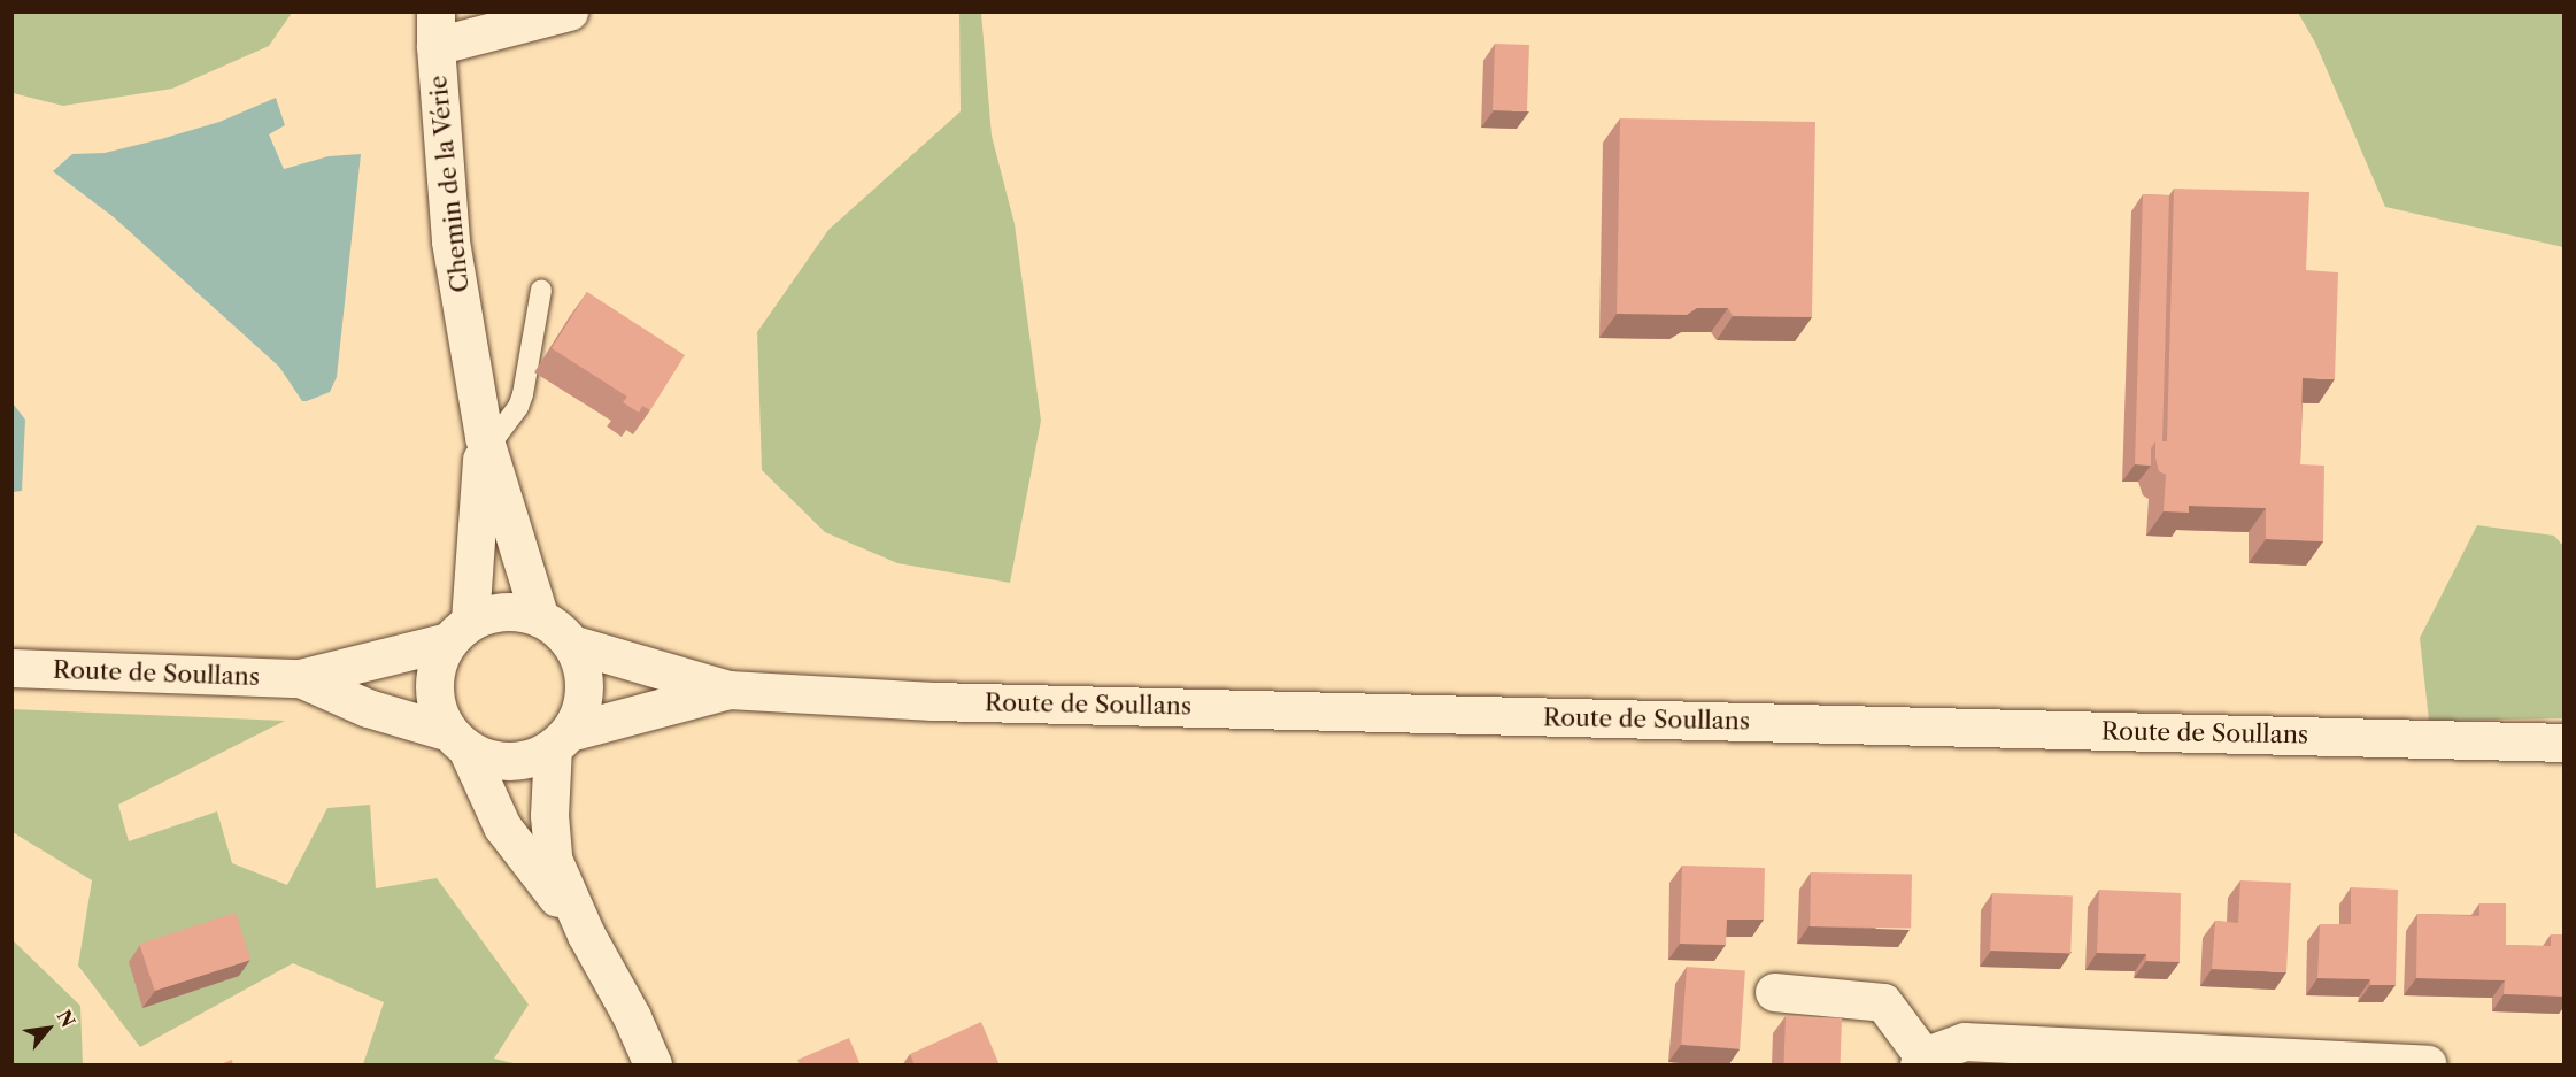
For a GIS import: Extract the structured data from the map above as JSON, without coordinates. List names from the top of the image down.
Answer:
{
  "streets": {
    "main road": ["Chemin de la Vérie", "Route de Soullans"]
  },
  "crossings": [
    ["Chemin de la Vérie", "Route de Soullans"]
  ],
  "north": "top right"
}
